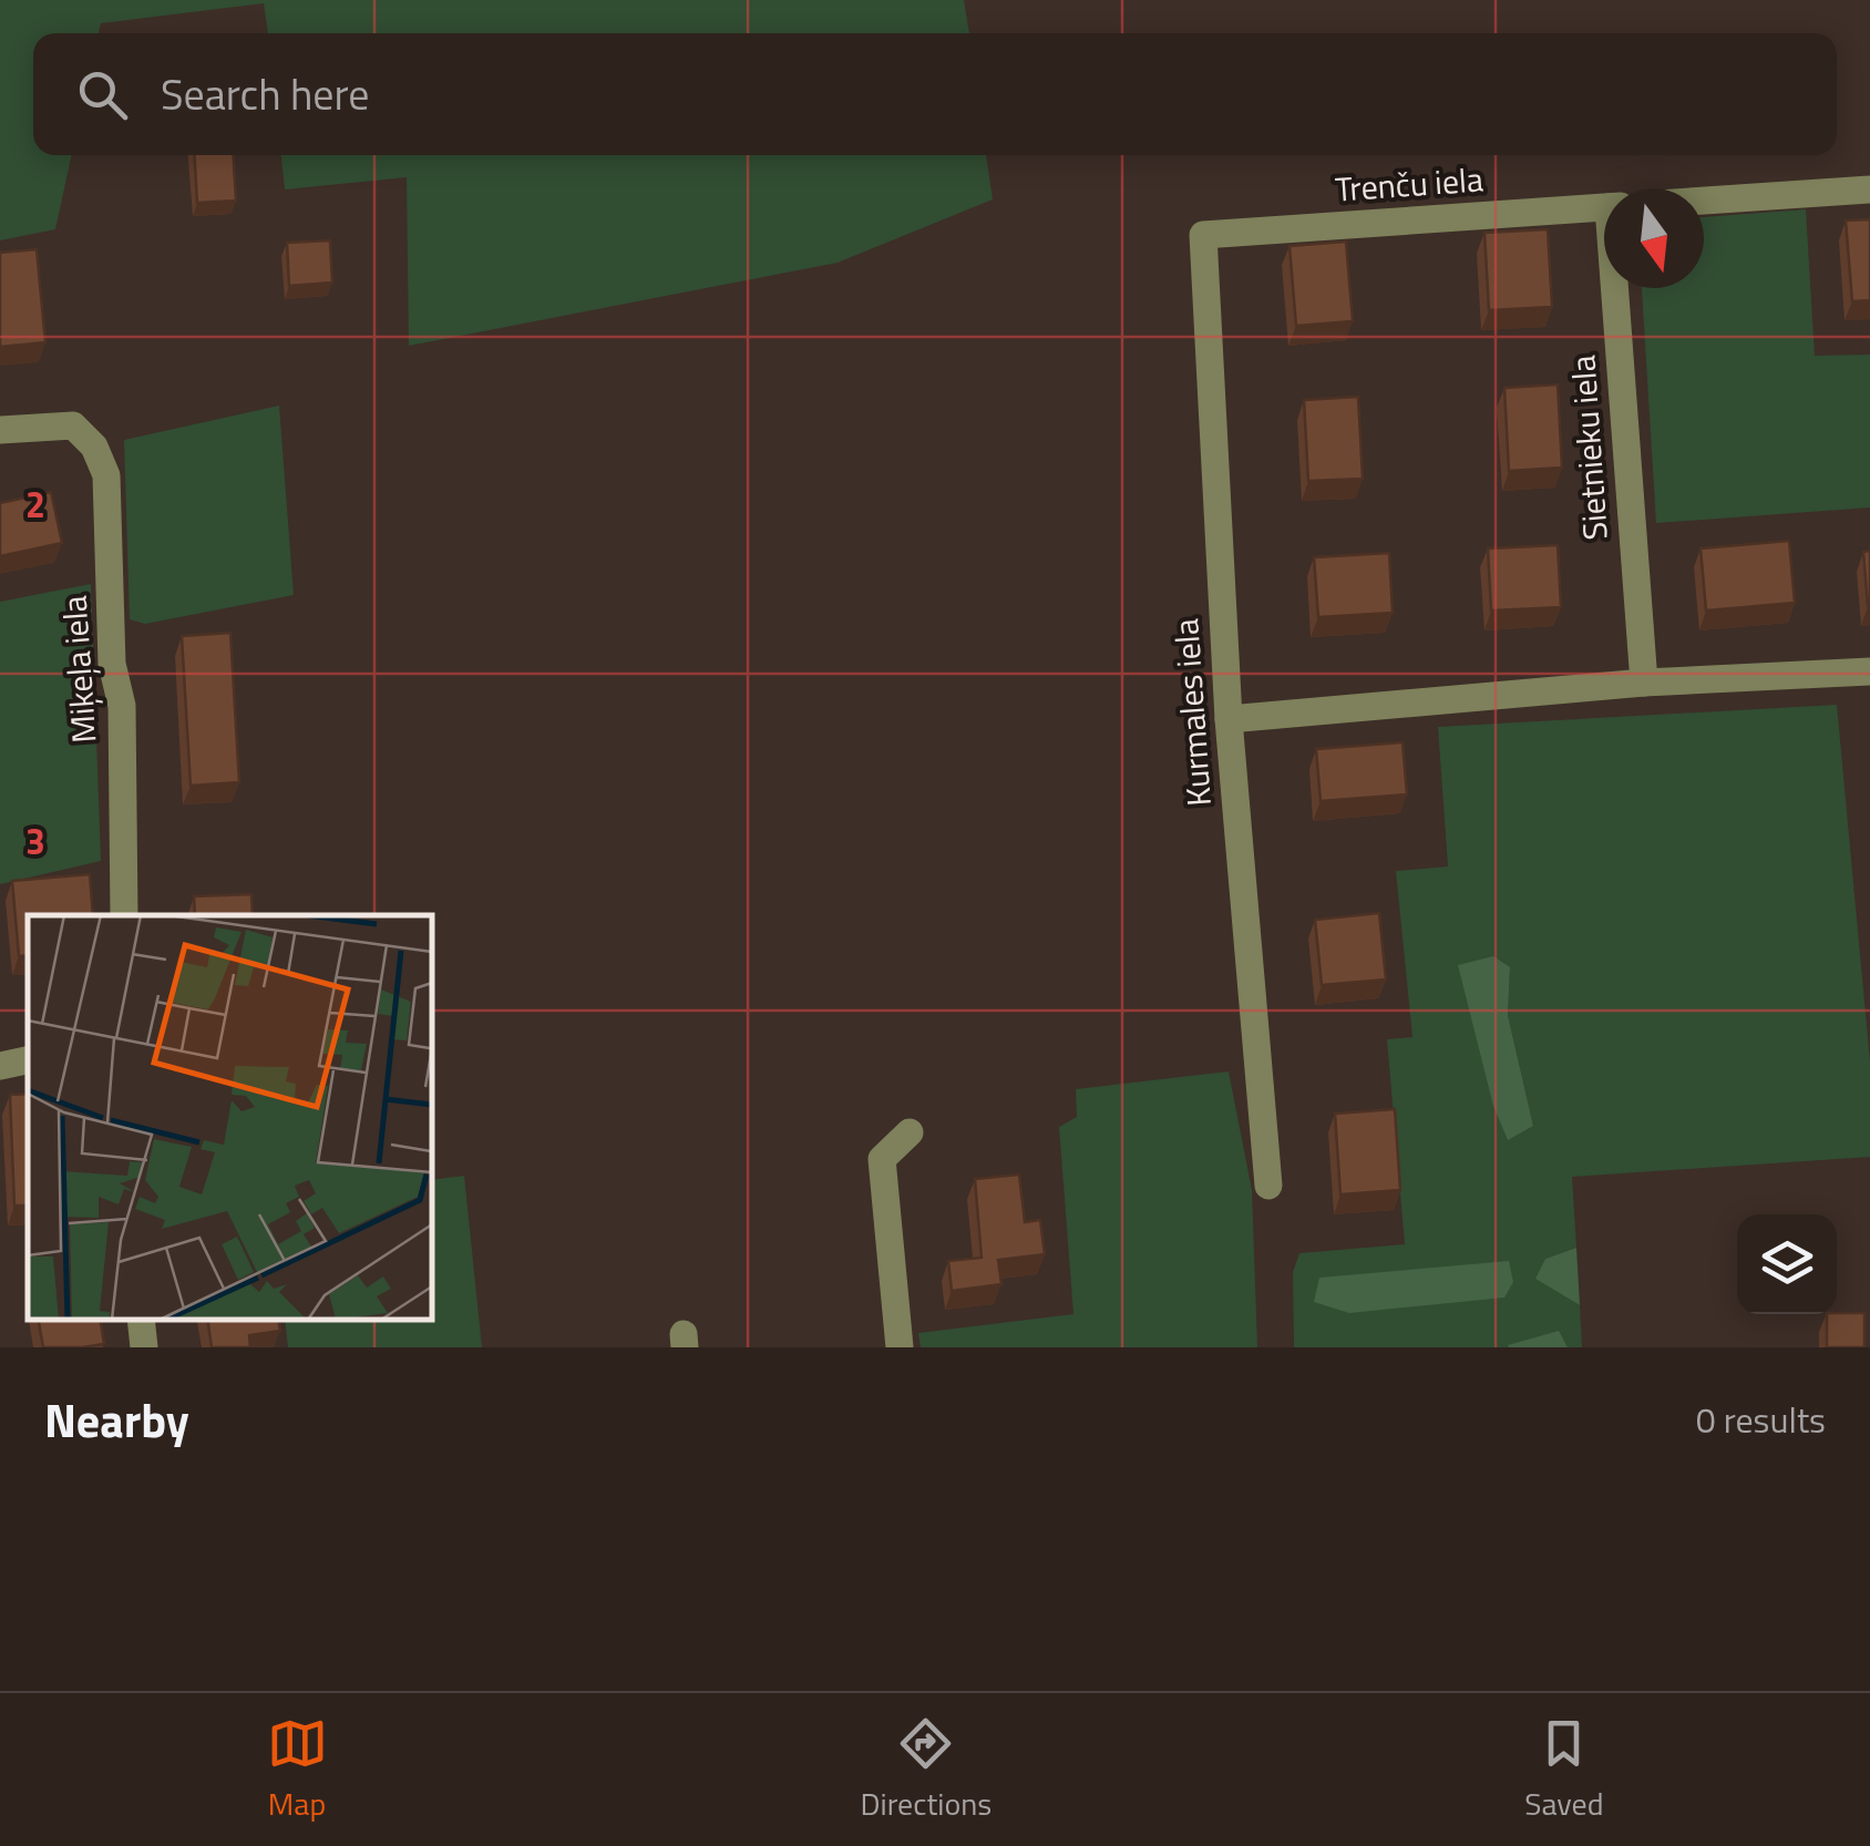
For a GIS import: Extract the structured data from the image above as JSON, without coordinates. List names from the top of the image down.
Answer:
{
  "streets": {
    "street": [
      "Trenču iela",
      "Sietnieku iela",
      "Miķeļa iela",
      "Kurmales iela"
    ]
  },
  "crossings": [
    ["Trenču iela", "Kurmales iela"]
  ],
  "north": "bottom",
  "page": {
    "search": "Search here",
    "heading": ["Nearby", "0 results"],
    "nav": ["Map", "Directions", "Saved"]
  },
  "grid": {
    "rows": ["2", "3"]
  }
}
